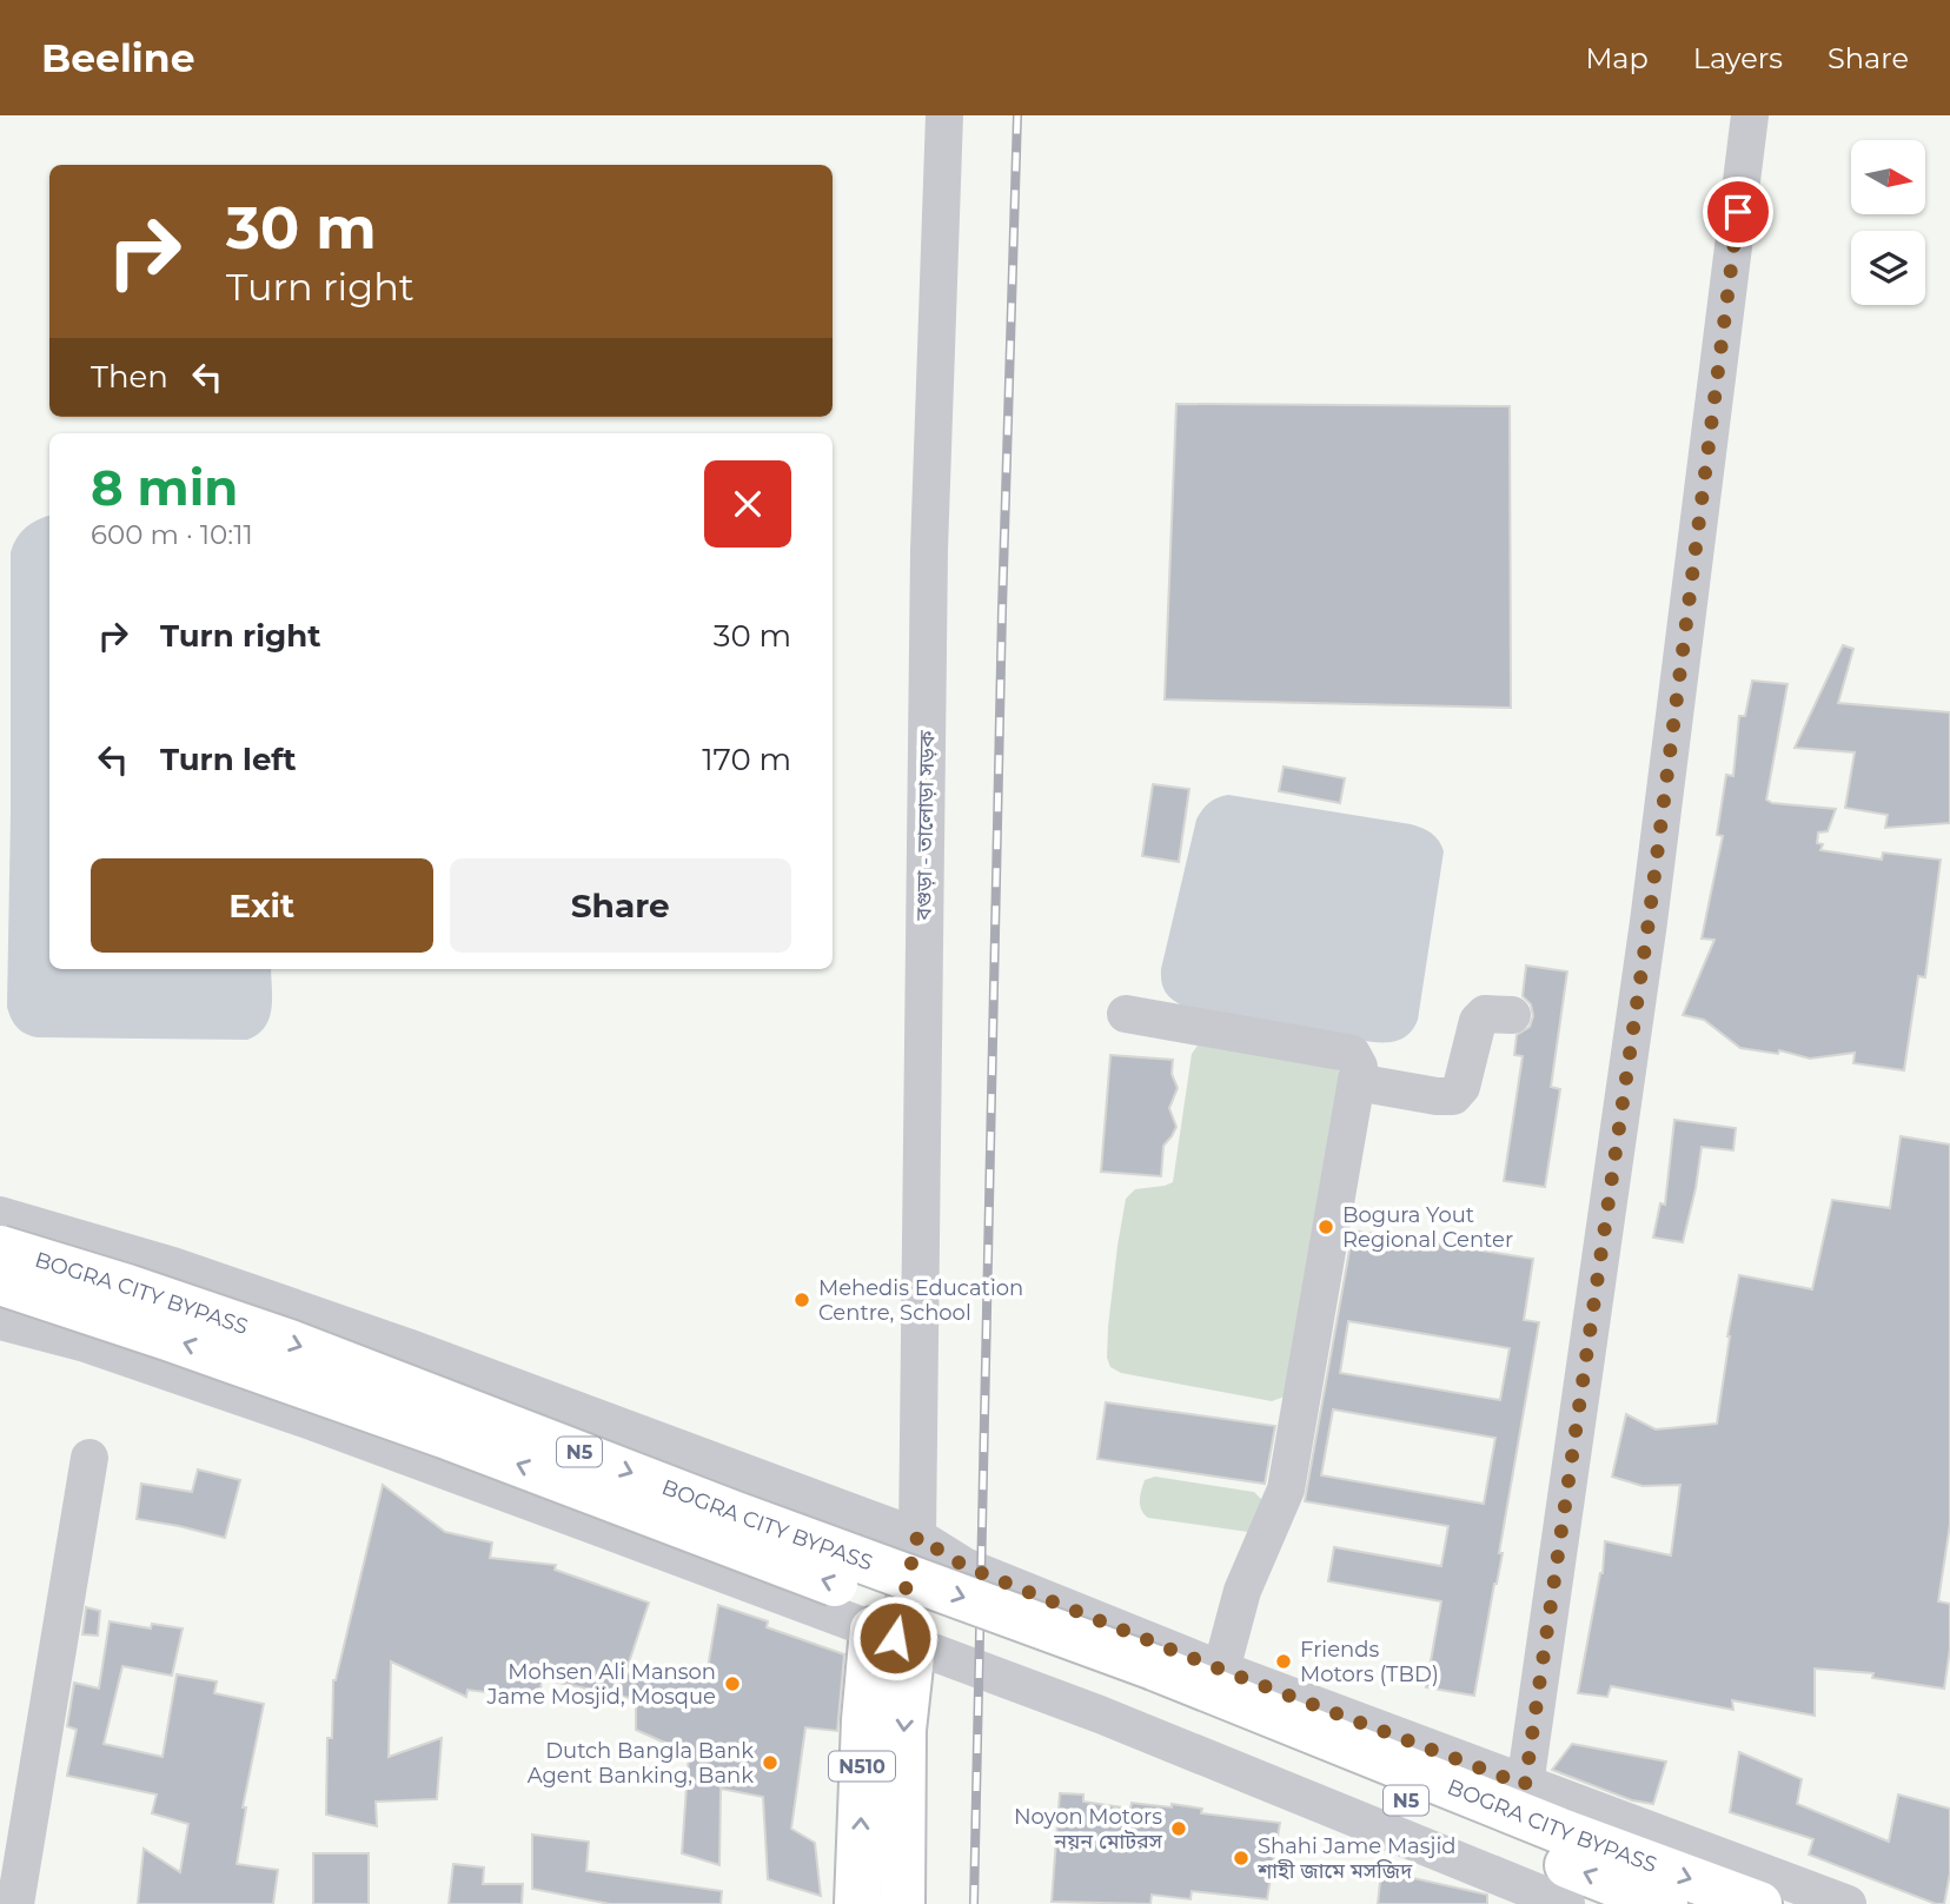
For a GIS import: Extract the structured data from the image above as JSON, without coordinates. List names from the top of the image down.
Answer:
{
  "streets": {
    "highway": ["BOGRA CITY BYPASS", "N5", "N510"],
    "street": ["বগুড়া - তালোড়া সড়ক"]
  },
  "crossings": [
    ["বগুড়া - তালোড়া সড়ক", "N510"]
  ],
  "places": [
    "Bogura Yout Regional Center",
    "Mehedis Education Centre, School",
    "Friends Motors (TBD)",
    "Mohsen Ali Manson Jame Mosjid, Mosque",
    "Dutch Bangla Bank Agent Banking, Bank",
    "Noyon Motors নয়ন মোটরস",
    "Shahi Jame Masjid শাহী জামে মসজিদ"
  ],
  "north": "right",
  "page": {
    "header": "Beeline",
    "nav": ["Map", "Layers", "Share"],
    "turn": ["30 m", "Turn right"],
    "then": "Then",
    "heading": ["8 min", "600 m · 10:11"],
    "list": [
      {
        "name": "Turn right",
        "value": "30 m"
      },
      {
        "name": "Turn left",
        "value": "170 m"
      }
    ],
    "buttons": ["Exit", "Share"]
  }
}
